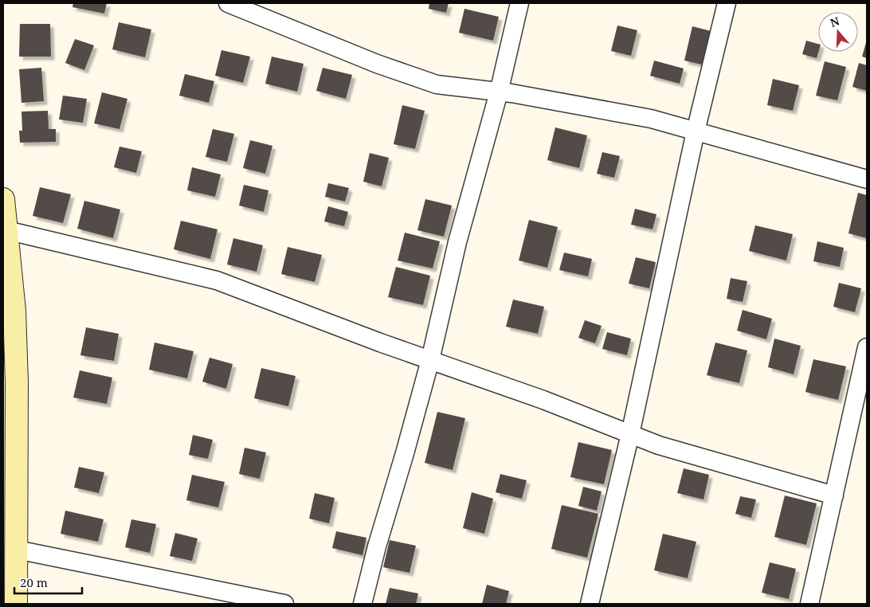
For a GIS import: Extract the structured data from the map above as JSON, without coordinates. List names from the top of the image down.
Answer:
{
  "scale_bar": "20 m",
  "north": "top"
}
